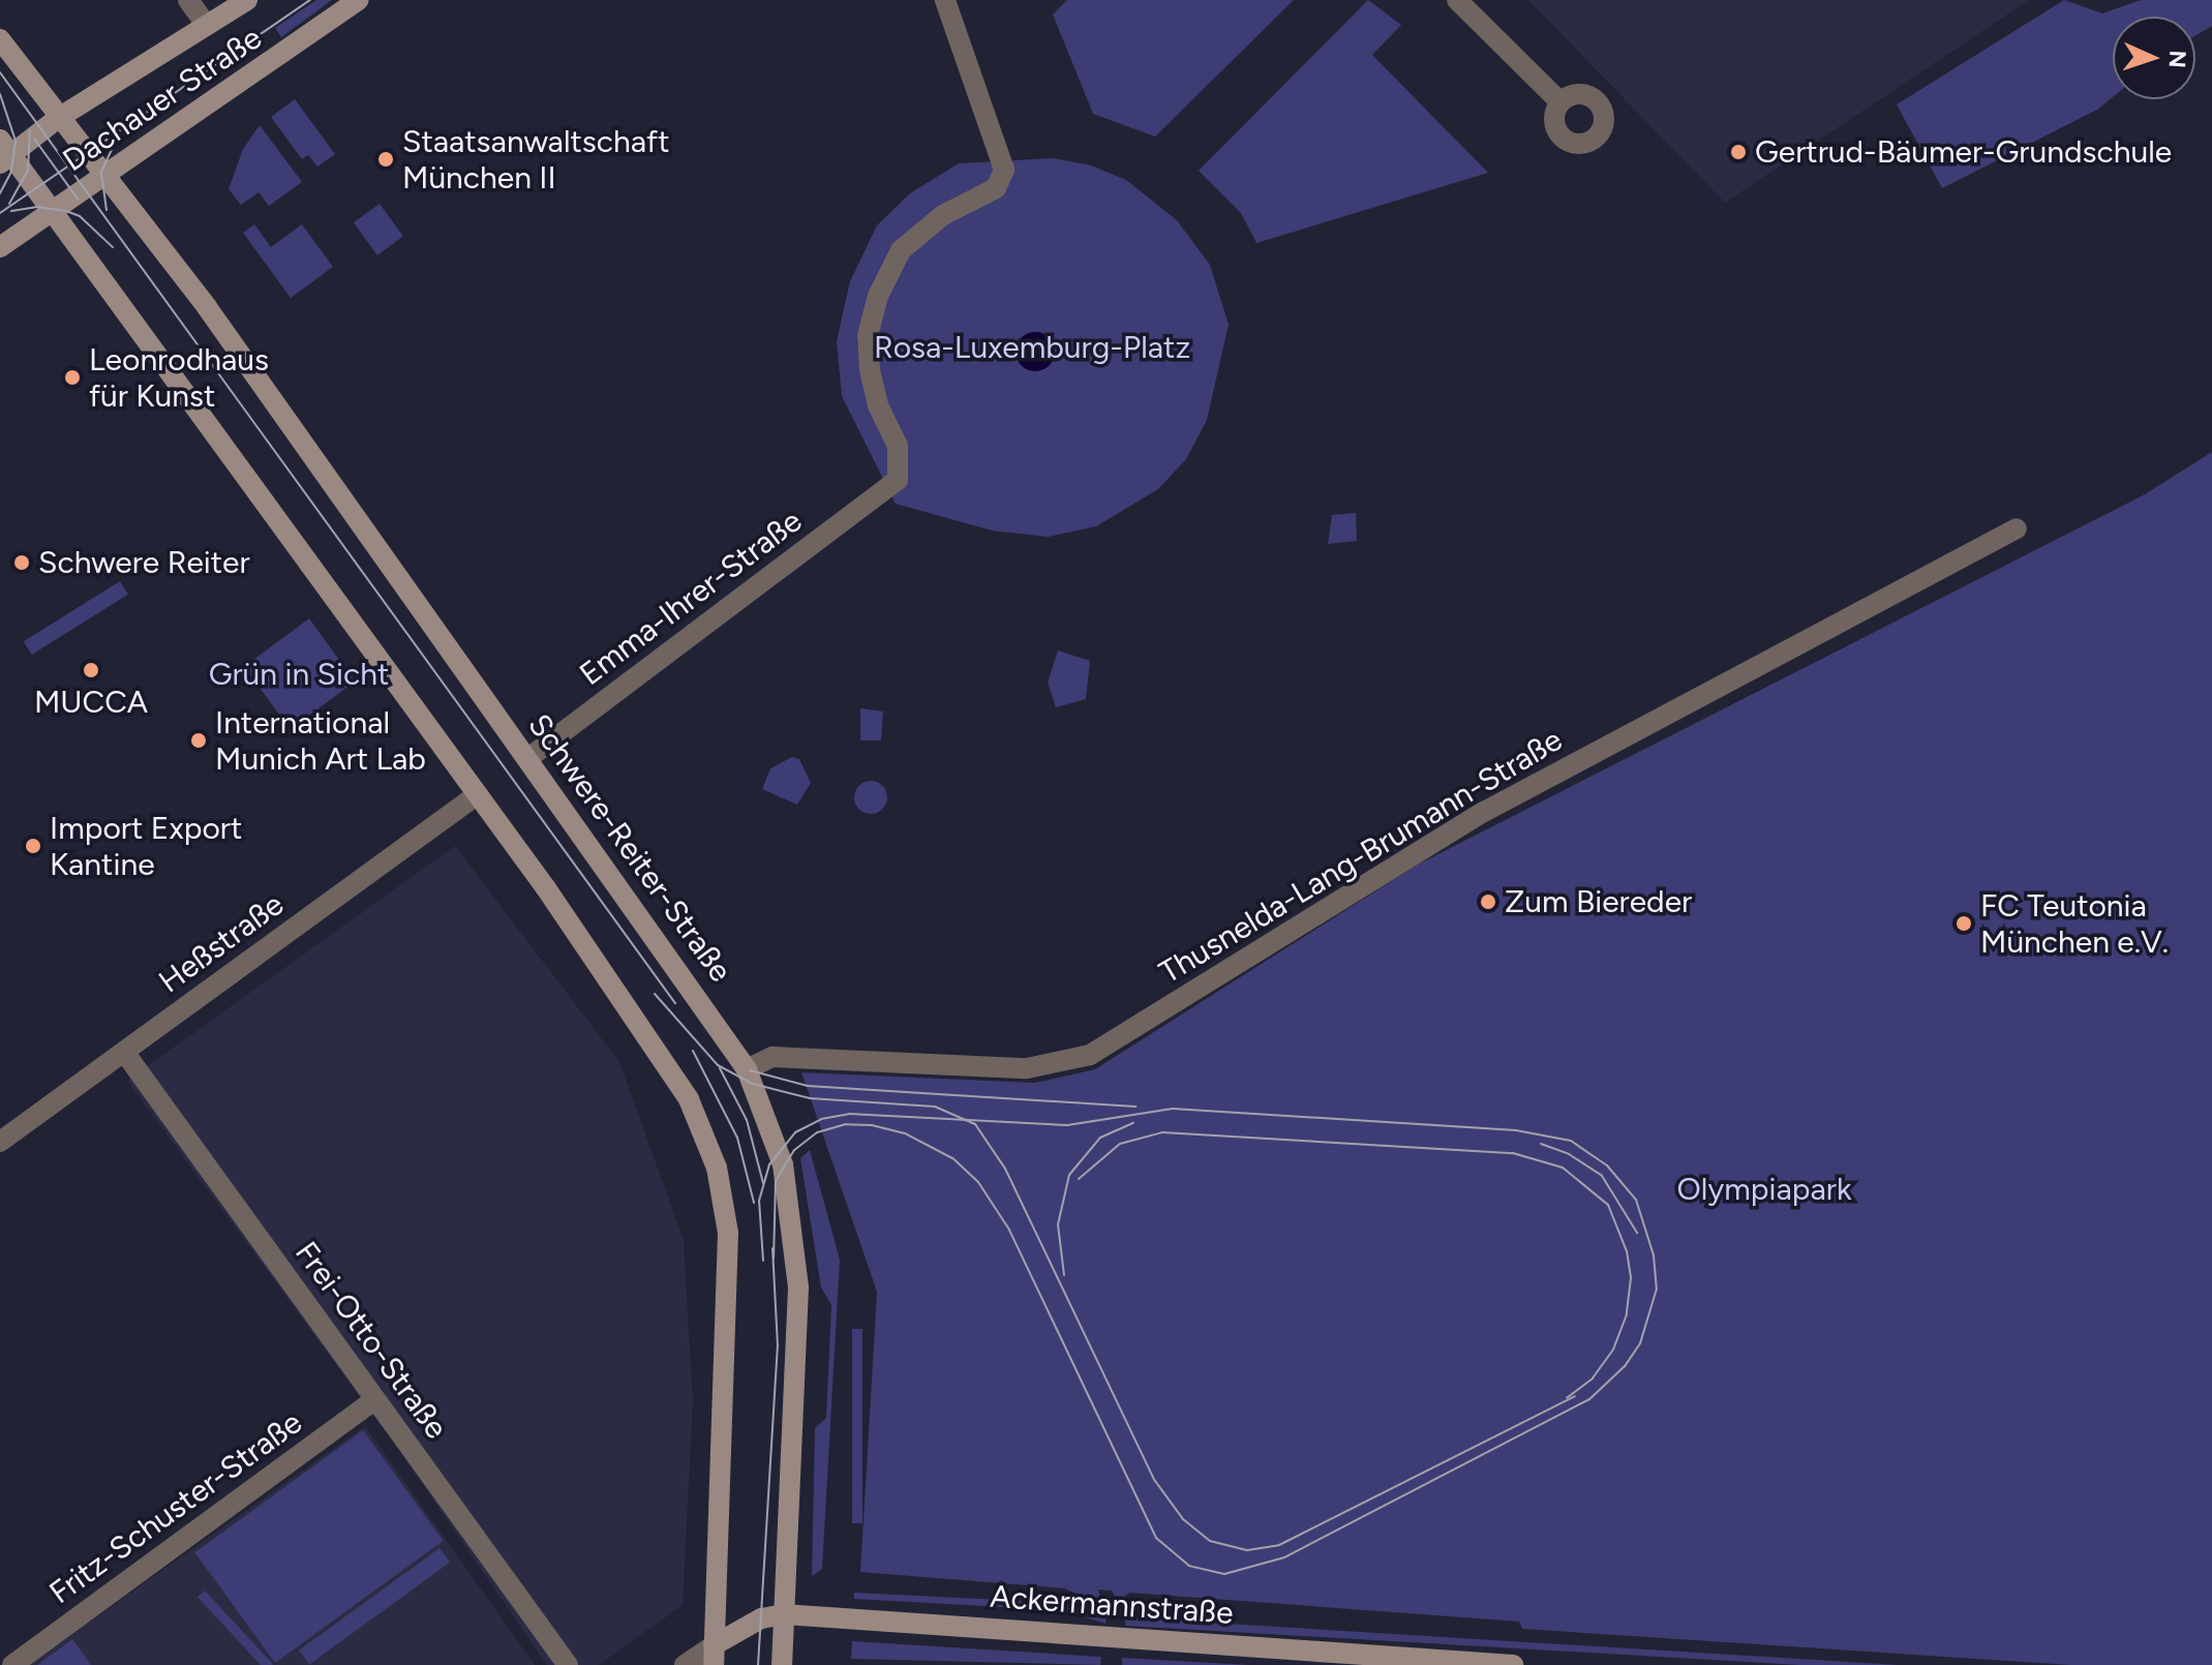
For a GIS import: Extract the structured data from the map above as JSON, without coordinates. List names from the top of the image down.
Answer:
{
  "streets": {
    "main road": ["Dachauer Straße", "Schwere-Reiter-Straße", "Ackermannstraße"],
    "street": [
      "Emma-Ihrer-Straße",
      "Thusnelda-Lang-Brumann-Straße",
      "Heßstraße",
      "Frei-Otto-Straße",
      "Fritz-Schuster-Straße"
    ]
  },
  "crossings": [
    ["Dachauer Straße", "Schwere-Reiter-Straße"],
    ["Emma-Ihrer-Straße", "Schwere-Reiter-Straße"],
    ["Schwere-Reiter-Straße", "Thusnelda-Lang-Brumann-Straße"],
    ["Schwere-Reiter-Straße", "Ackermannstraße"],
    ["Heßstraße", "Frei-Otto-Straße"],
    ["Frei-Otto-Straße", "Fritz-Schuster-Straße"]
  ],
  "parks": ["Rosa-Luxemburg-Platz", "Grün in Sicht", "Olympiapark"],
  "places": [
    "Gertrud-Bäumer-Grundschule",
    "Staatsanwaltschaft München II",
    "Leonrodhaus für Kunst",
    "Schwere Reiter",
    "MUCCA",
    "International Munich Art Lab",
    "Import Export Kantine",
    "Zum Biereder",
    "FC Teutonia München e.V."
  ],
  "north": "right"
}
